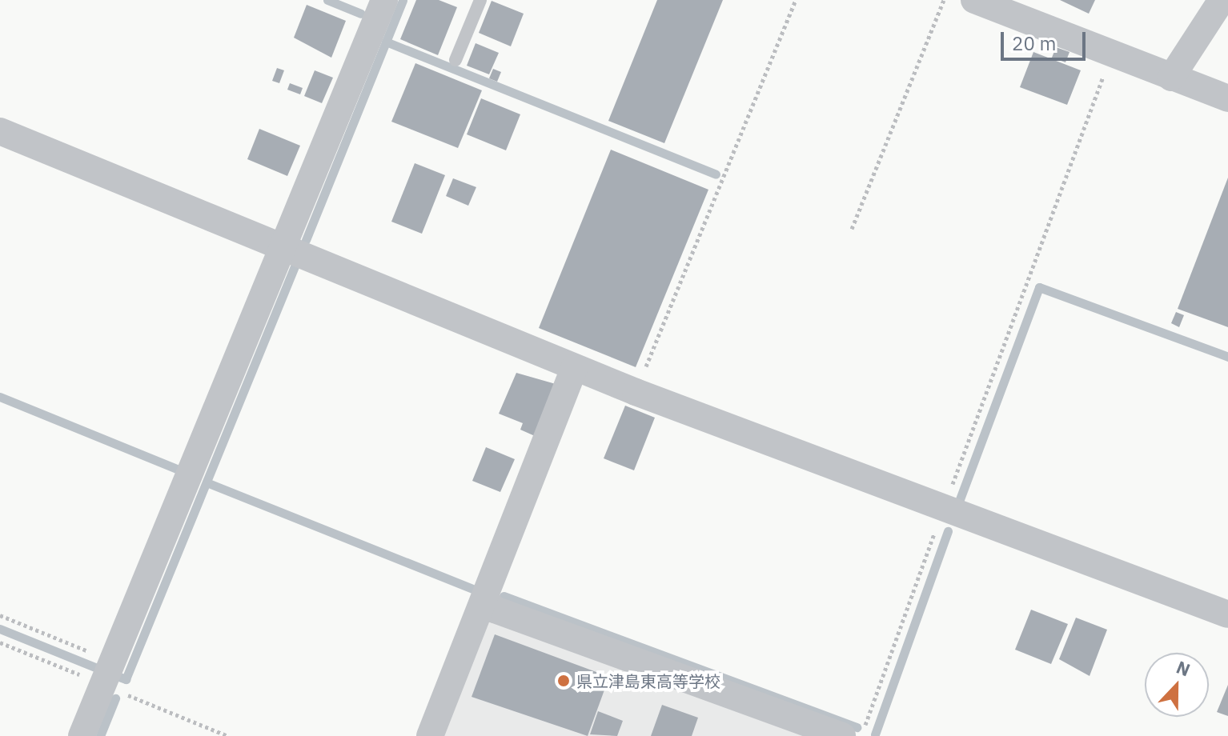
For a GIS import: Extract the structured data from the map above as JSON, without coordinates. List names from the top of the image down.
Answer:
{
  "places": ["県立津島東高等学校"],
  "scale_bar": "20 m",
  "north": "top"
}
